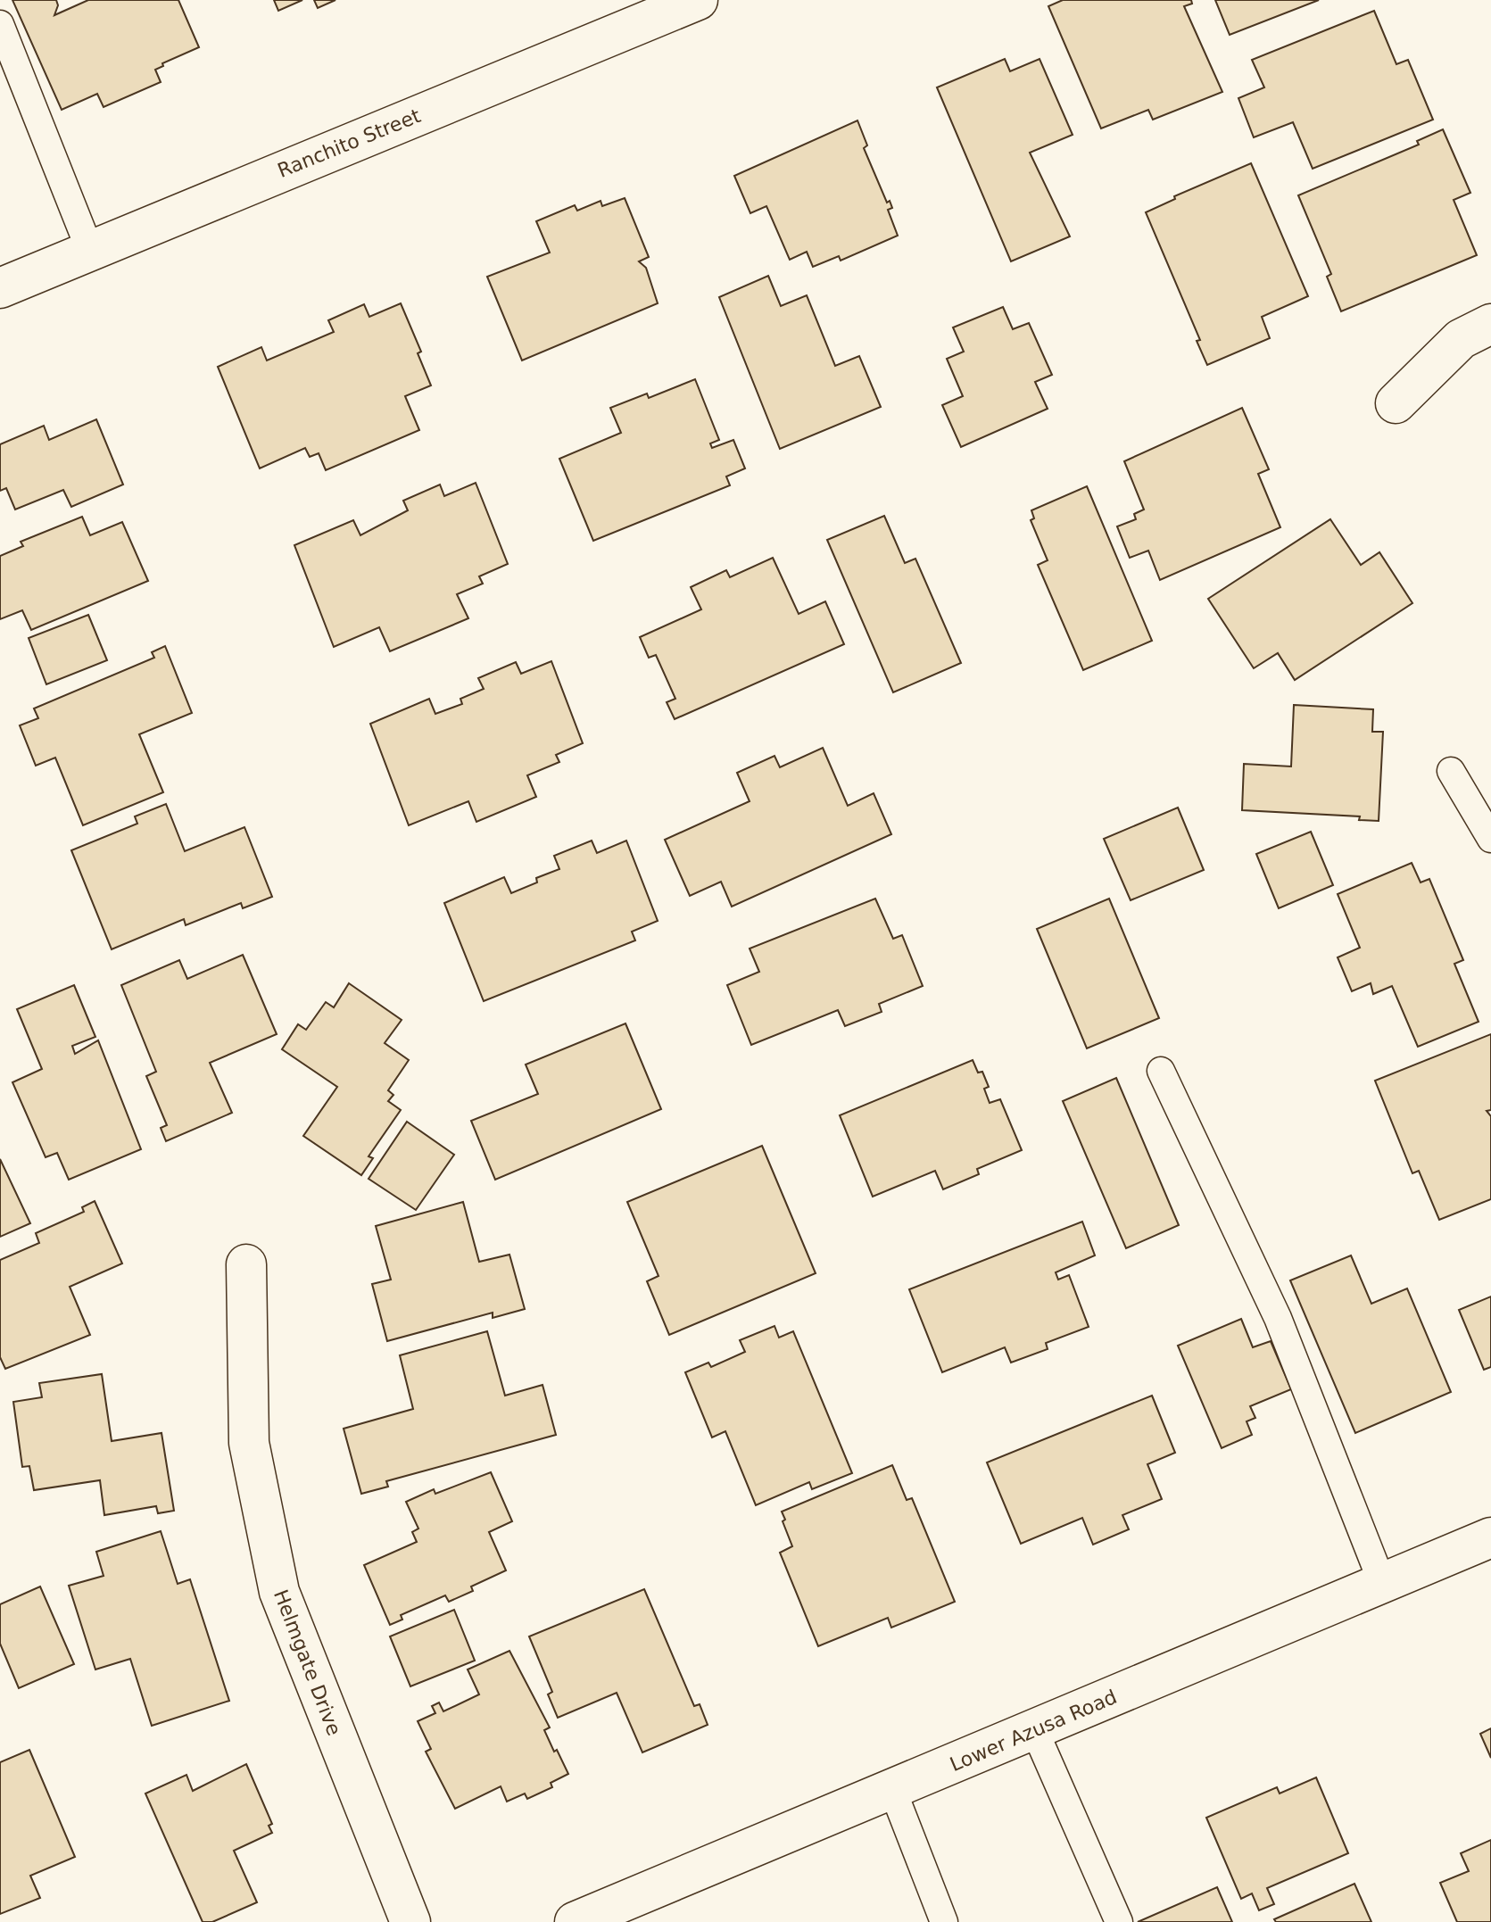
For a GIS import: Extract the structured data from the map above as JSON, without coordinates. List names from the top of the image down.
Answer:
{
  "streets": {
    "street": ["Ranchito Street", "Helmgate Drive", "Lower Azusa Road"]
  }
}
